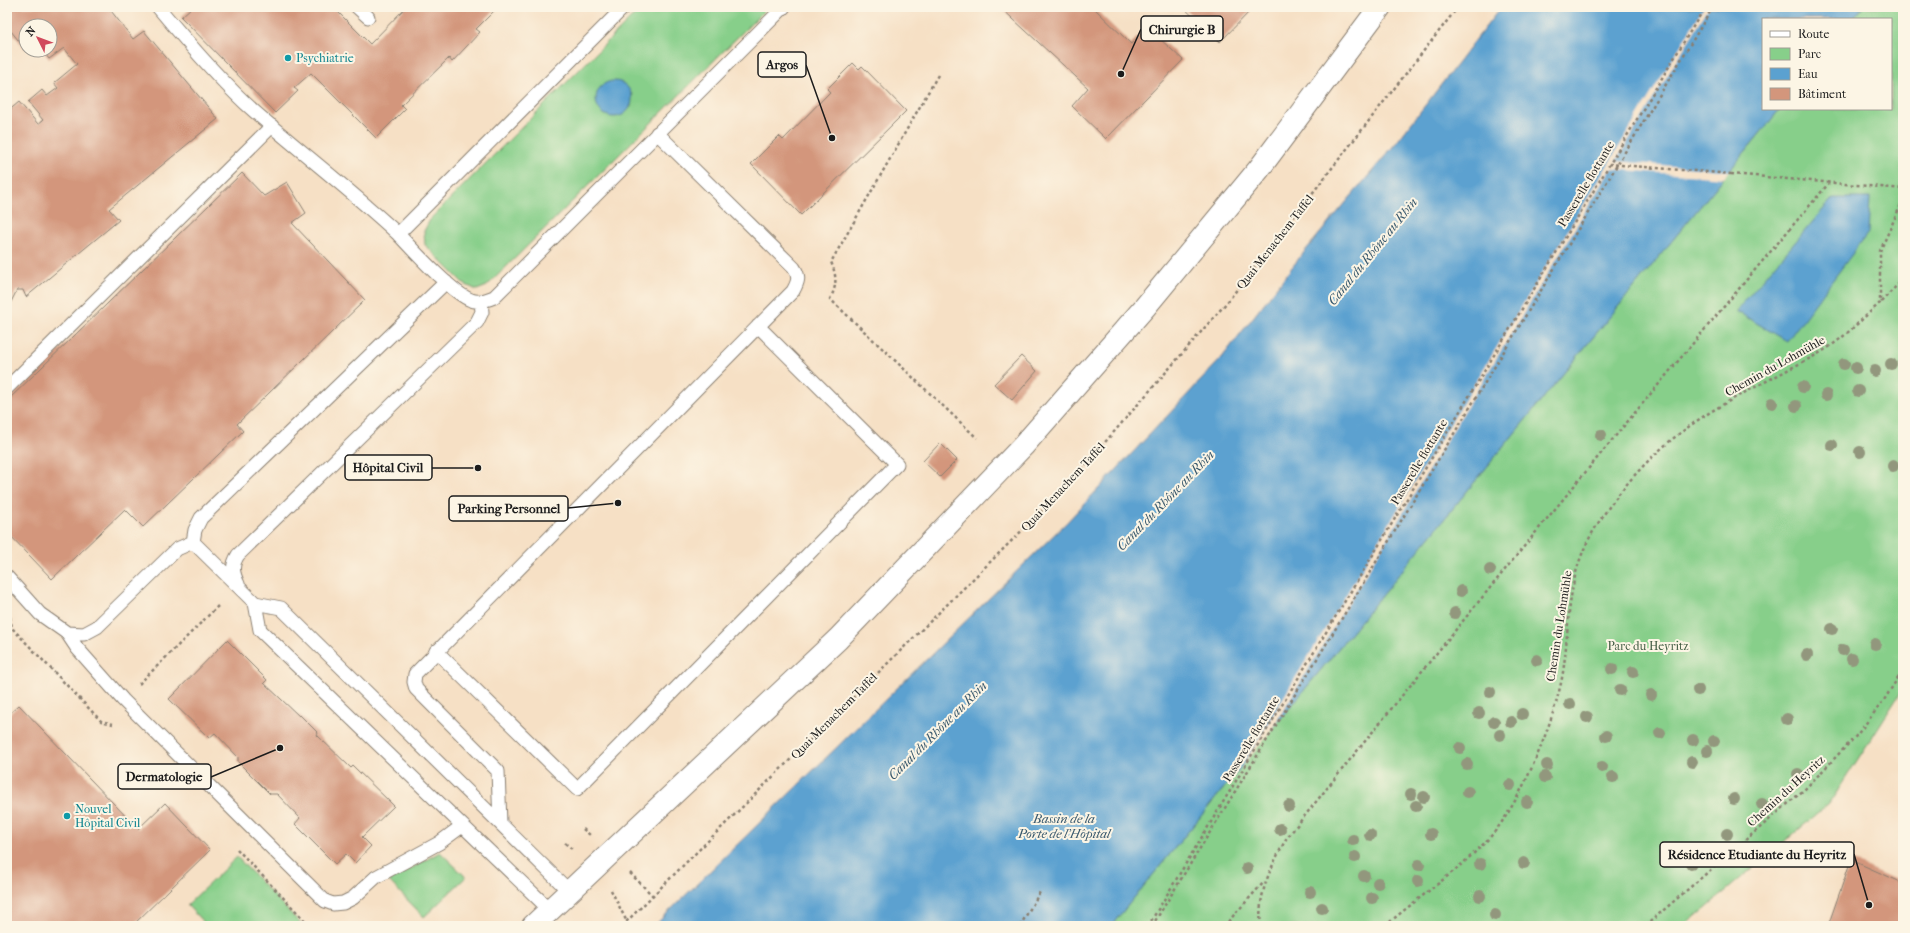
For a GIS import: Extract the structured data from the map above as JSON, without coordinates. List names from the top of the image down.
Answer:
{
  "streets": {
    "path": [
      "Passerelle flottante",
      "Quai Menachem Taffel",
      "Chemin du Lohmühle",
      "Chemin du Heyritz"
    ]
  },
  "water": ["Canal du Rhône au Rhin", "Bassin de la Porte de l’Hôpital"],
  "parks": ["Parc du Heyritz"],
  "places": [
    "Psychiatrie",
    "Chirurgie B",
    "Argos",
    "Hôpital Civil",
    "Parking Personnel",
    "Dermatologie",
    "Nouvel Hôpital Civil",
    "Résidence Etudiante du Heyritz"
  ],
  "legend": [
    "Route",
    "Parc",
    "Eau",
    "Bâtiment"
  ],
  "north": "top left"
}
